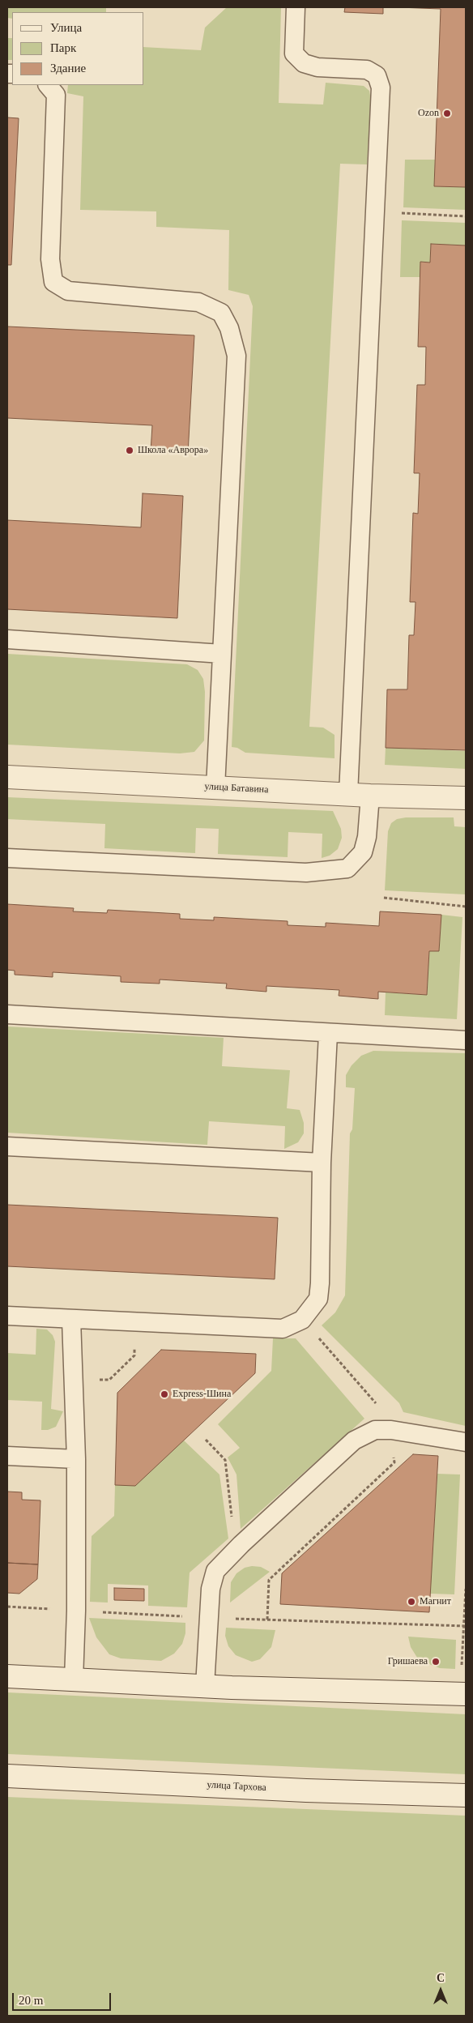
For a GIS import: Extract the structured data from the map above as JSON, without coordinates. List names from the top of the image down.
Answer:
{
  "streets": {
    "main road": ["улица Батавина", "улица Тархова"]
  },
  "places": [
    "Ozon",
    "Школа «Аврора»",
    "Express-Шина",
    "Магнит",
    "Гришаева"
  ],
  "legend": ["Улица", "Парк", "Здание"],
  "scale_bar": "20 m",
  "north": "top"
}
